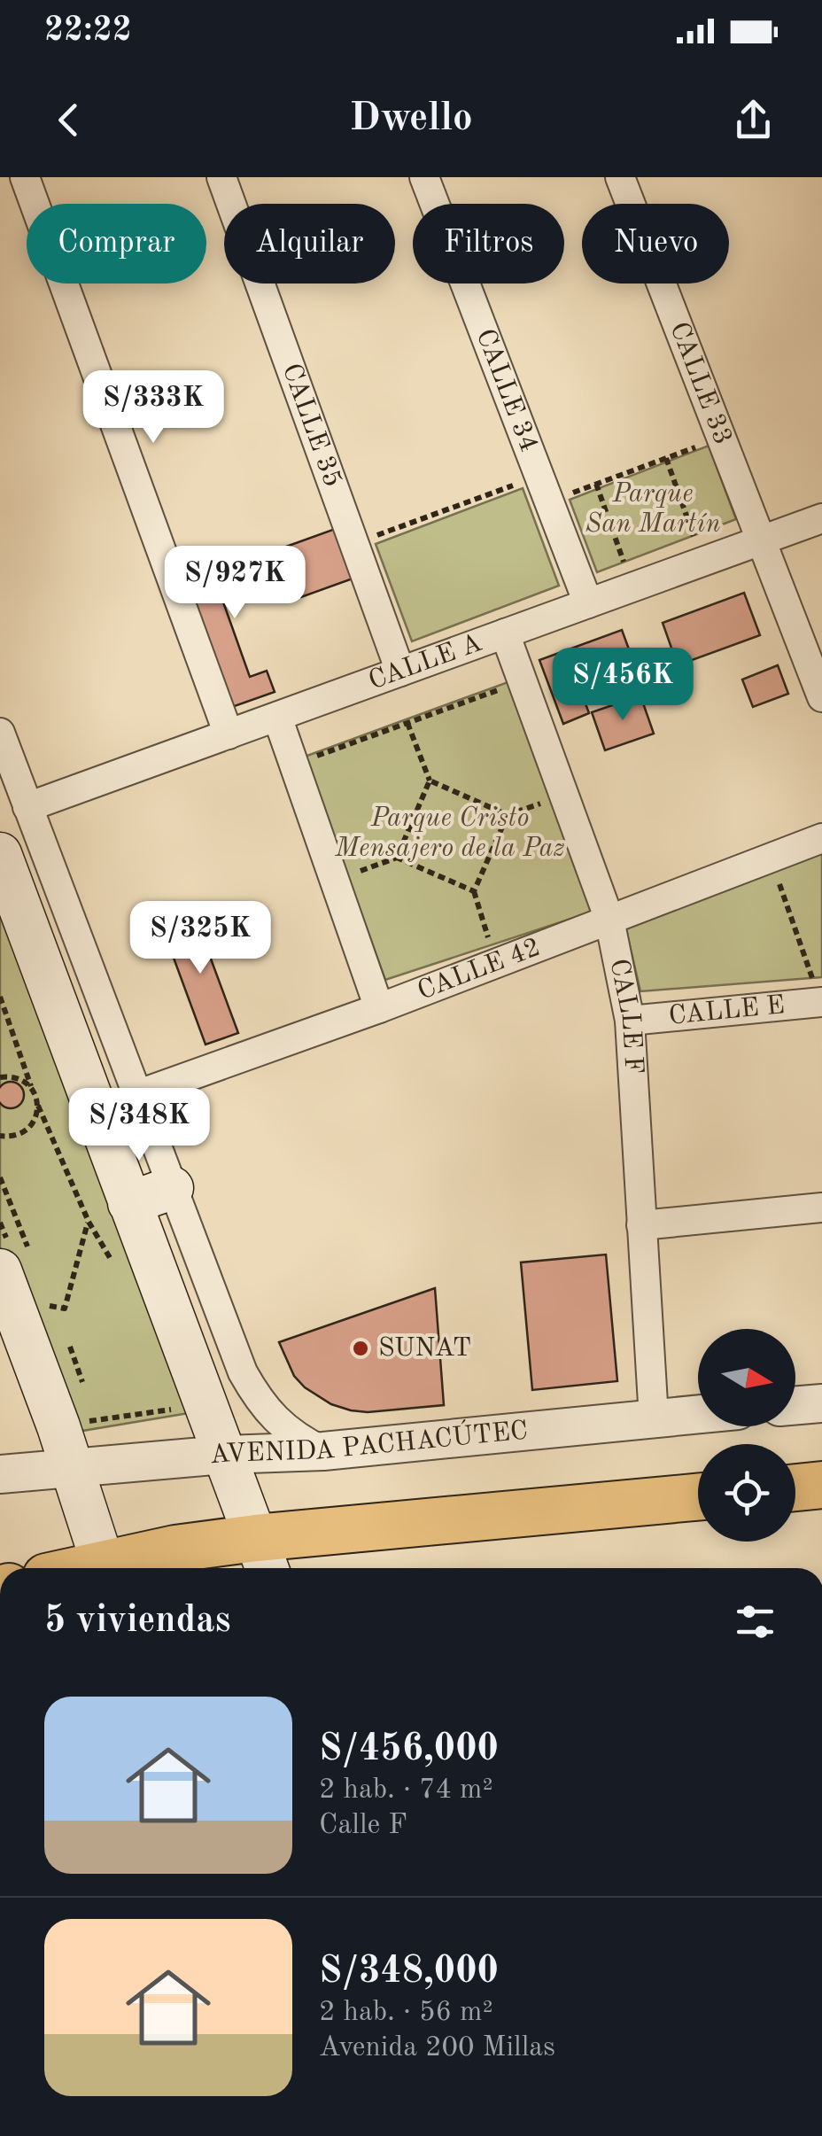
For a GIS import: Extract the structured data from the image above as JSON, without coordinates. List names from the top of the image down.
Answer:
{
  "streets": {
    "street": [
      "CALLE 33",
      "CALLE 34",
      "CALLE 35",
      "CALLE A",
      "CALLE 42",
      "CALLE E",
      "CALLE F",
      "AVENIDA PACHACÚTEC"
    ]
  },
  "crossings": [
    ["CALLE 33", "CALLE A"],
    ["CALLE 34", "CALLE A"],
    ["CALLE 35", "CALLE A"],
    ["CALLE A", "CALLE F"],
    ["CALLE 42", "CALLE F"],
    ["CALLE E", "CALLE F"],
    ["CALLE F", "AVENIDA PACHACÚTEC"]
  ],
  "parks": ["Parque San Martín", "Parque Cristo Mensajero de la Paz"],
  "places": ["SUNAT"],
  "north": "right",
  "page": {
    "status": "22:22",
    "header": "Dwello",
    "chip": [
      "Comprar",
      "Alquilar",
      "Filtros",
      "Nuevo"
    ],
    "price": [
      "S/333K",
      "S/927K",
      "S/456K",
      "S/325K",
      "S/348K"
    ],
    "heading": "5 viviendas",
    "list": [
      {
        "name": "S/456,000",
        "note": "2 hab. · 74 m² · Calle F"
      },
      {
        "name": "S/348,000",
        "note": "2 hab. · 56 m² · Avenida 200 Millas"
      }
    ]
  }
}
